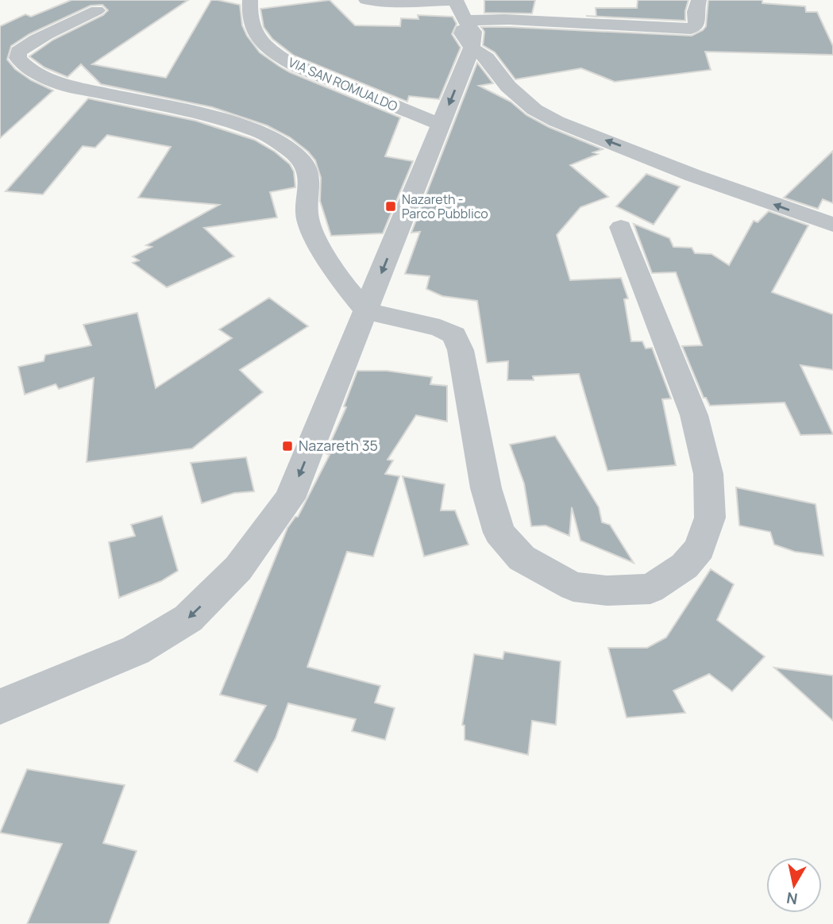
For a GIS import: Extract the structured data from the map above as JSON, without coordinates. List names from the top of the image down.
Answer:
{
  "streets": {
    "street": ["VIA SAN ROMUALDO"]
  },
  "places": {
    "transit": ["Nazareth - Parco Pubblico", "Nazareth 35"]
  },
  "north": "bottom"
}
